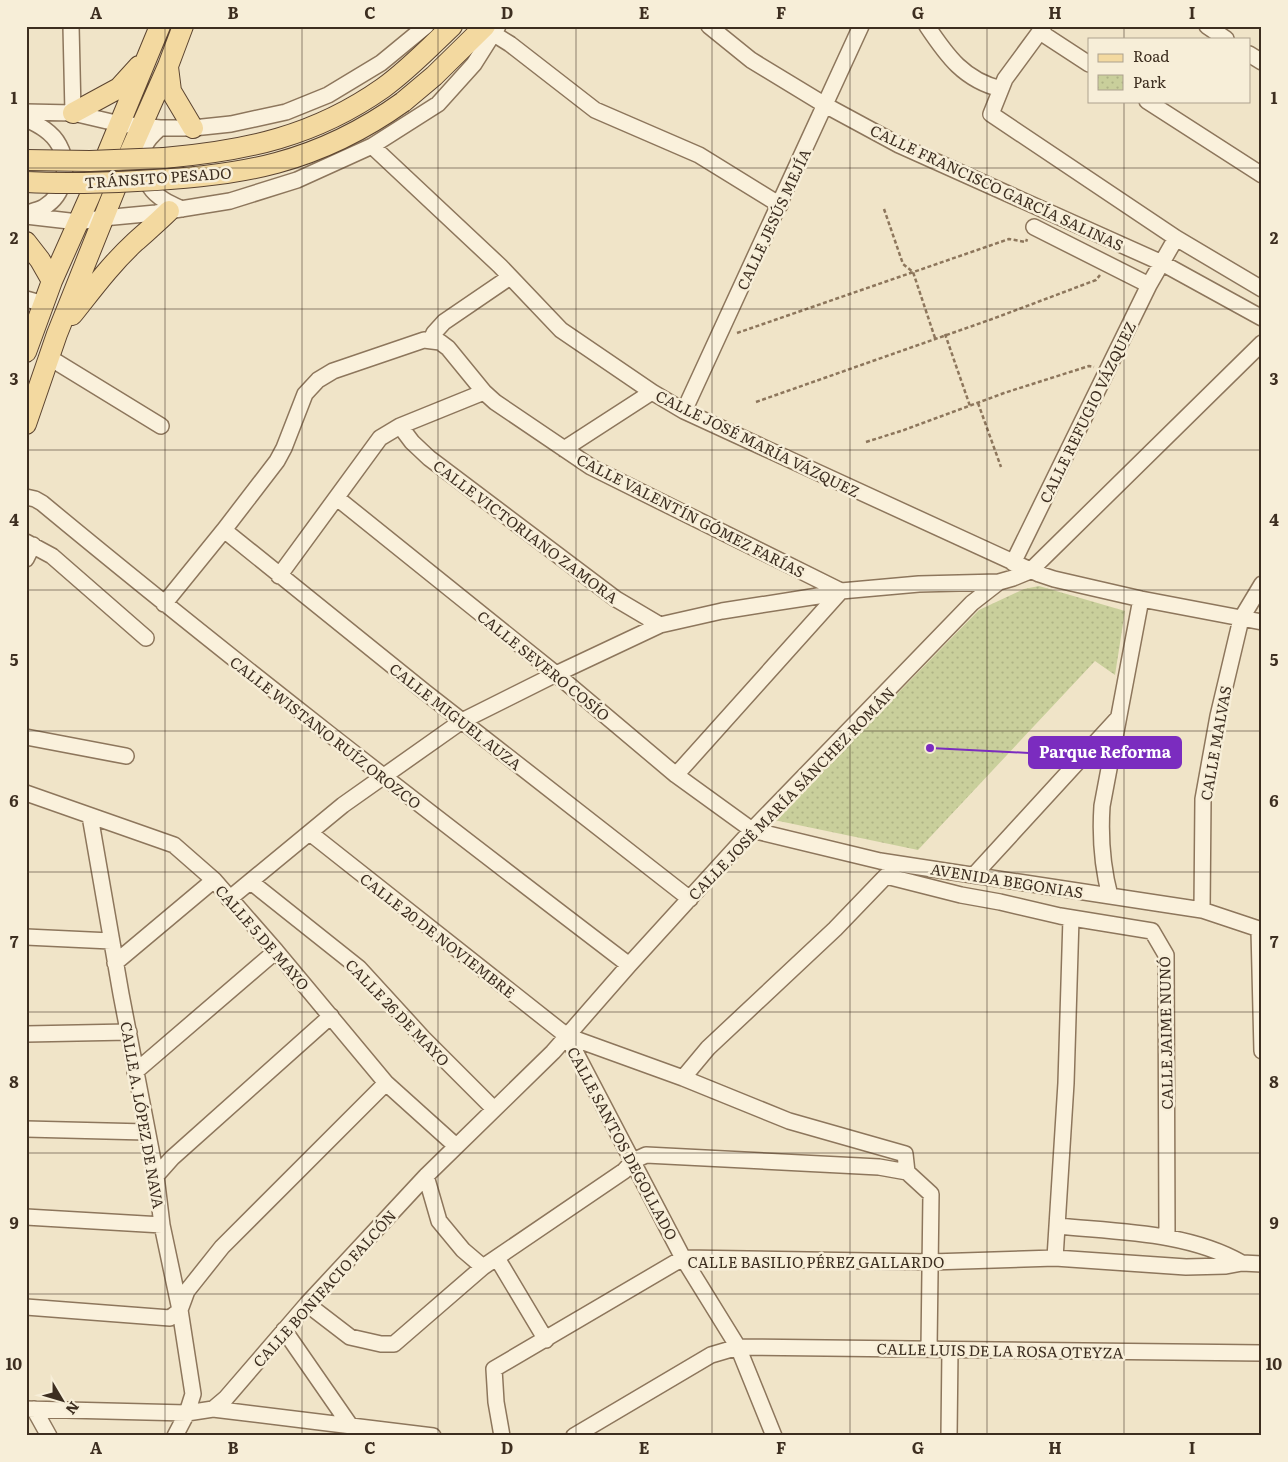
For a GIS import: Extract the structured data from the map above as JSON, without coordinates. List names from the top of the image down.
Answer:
{
  "streets": {
    "main road": ["TRÁNSITO PESADO"],
    "street": [
      "CALLE FRANCISCO GARCÍA SALINAS",
      "CALLE JESÚS MEJÍA",
      "CALLE REFUGIO VÁZQUEZ",
      "CALLE JOSÉ MARÍA VÁZQUEZ",
      "CALLE VALENTÍN GÓMEZ FARÍAS",
      "CALLE VICTORIANO ZAMORA",
      "CALLE SEVERO COSÍO",
      "CALLE MIGUEL AUZA",
      "CALLE WISTANO RUÍZ OROZCO",
      "CALLE MALVAS",
      "CALLE JOSÉ MARÍA SÁNCHEZ ROMÁN",
      "AVENIDA BEGONIAS",
      "CALLE 20 DE NOVIEMBRE",
      "CALLE 5 DE MAYO",
      "CALLE 26 DE MAYO",
      "CALLE JAIME NUNÓ",
      "CALLE A. LÓPEZ DE NAVA",
      "CALLE SANTOS DEGOLLADO",
      "CALLE BASILIO PÉREZ GALLARDO",
      "CALLE BONIFACIO FALCÓN",
      "CALLE LUIS DE LA ROSA OTEYZA"
    ]
  },
  "crossings": [
    ["CALLE FRANCISCO GARCÍA SALINAS", "CALLE JESÚS MEJÍA"],
    ["CALLE FRANCISCO GARCÍA SALINAS", "CALLE REFUGIO VÁZQUEZ"],
    ["CALLE JESÚS MEJÍA", "CALLE JOSÉ MARÍA VÁZQUEZ"],
    ["CALLE REFUGIO VÁZQUEZ", "CALLE JOSÉ MARÍA VÁZQUEZ"],
    ["CALLE JOSÉ MARÍA VÁZQUEZ", "CALLE MALVAS"],
    ["CALLE JOSÉ MARÍA VÁZQUEZ", "CALLE JOSÉ MARÍA SÁNCHEZ ROMÁN"],
    ["CALLE SEVERO COSÍO", "CALLE JOSÉ MARÍA SÁNCHEZ ROMÁN"],
    ["CALLE SEVERO COSÍO", "AVENIDA BEGONIAS"],
    ["CALLE MIGUEL AUZA", "CALLE JOSÉ MARÍA SÁNCHEZ ROMÁN"],
    ["CALLE WISTANO RUÍZ OROZCO", "CALLE JOSÉ MARÍA SÁNCHEZ ROMÁN"],
    ["CALLE MALVAS", "AVENIDA BEGONIAS"],
    ["CALLE JOSÉ MARÍA SÁNCHEZ ROMÁN", "AVENIDA BEGONIAS"],
    ["CALLE JOSÉ MARÍA SÁNCHEZ ROMÁN", "CALLE 20 DE NOVIEMBRE"],
    ["CALLE JOSÉ MARÍA SÁNCHEZ ROMÁN", "CALLE SANTOS DEGOLLADO"],
    ["CALLE JOSÉ MARÍA SÁNCHEZ ROMÁN", "CALLE BONIFACIO FALCÓN"],
    ["CALLE 20 DE NOVIEMBRE", "CALLE SANTOS DEGOLLADO"],
    ["CALLE 20 DE NOVIEMBRE", "CALLE BONIFACIO FALCÓN"],
    ["CALLE 5 DE MAYO", "CALLE A. LÓPEZ DE NAVA"],
    ["CALLE 5 DE MAYO", "CALLE BONIFACIO FALCÓN"],
    ["CALLE 26 DE MAYO", "CALLE BONIFACIO FALCÓN"],
    ["CALLE JAIME NUNÓ", "CALLE BASILIO PÉREZ GALLARDO"],
    ["CALLE SANTOS DEGOLLADO", "CALLE BASILIO PÉREZ GALLARDO"],
    ["CALLE SANTOS DEGOLLADO", "CALLE BONIFACIO FALCÓN"],
    ["CALLE SANTOS DEGOLLADO", "CALLE LUIS DE LA ROSA OTEYZA"]
  ],
  "places": ["Parque Reforma"],
  "legend": ["Road", "Park"],
  "north": "bottom right",
  "grid": {
    "columns": [
      "A",
      "B",
      "C",
      "D",
      "E",
      "F",
      "G",
      "H",
      "I"
    ],
    "rows": [
      "1",
      "2",
      "3",
      "4",
      "5",
      "6",
      "7",
      "8",
      "9",
      "10"
    ]
  }
}
